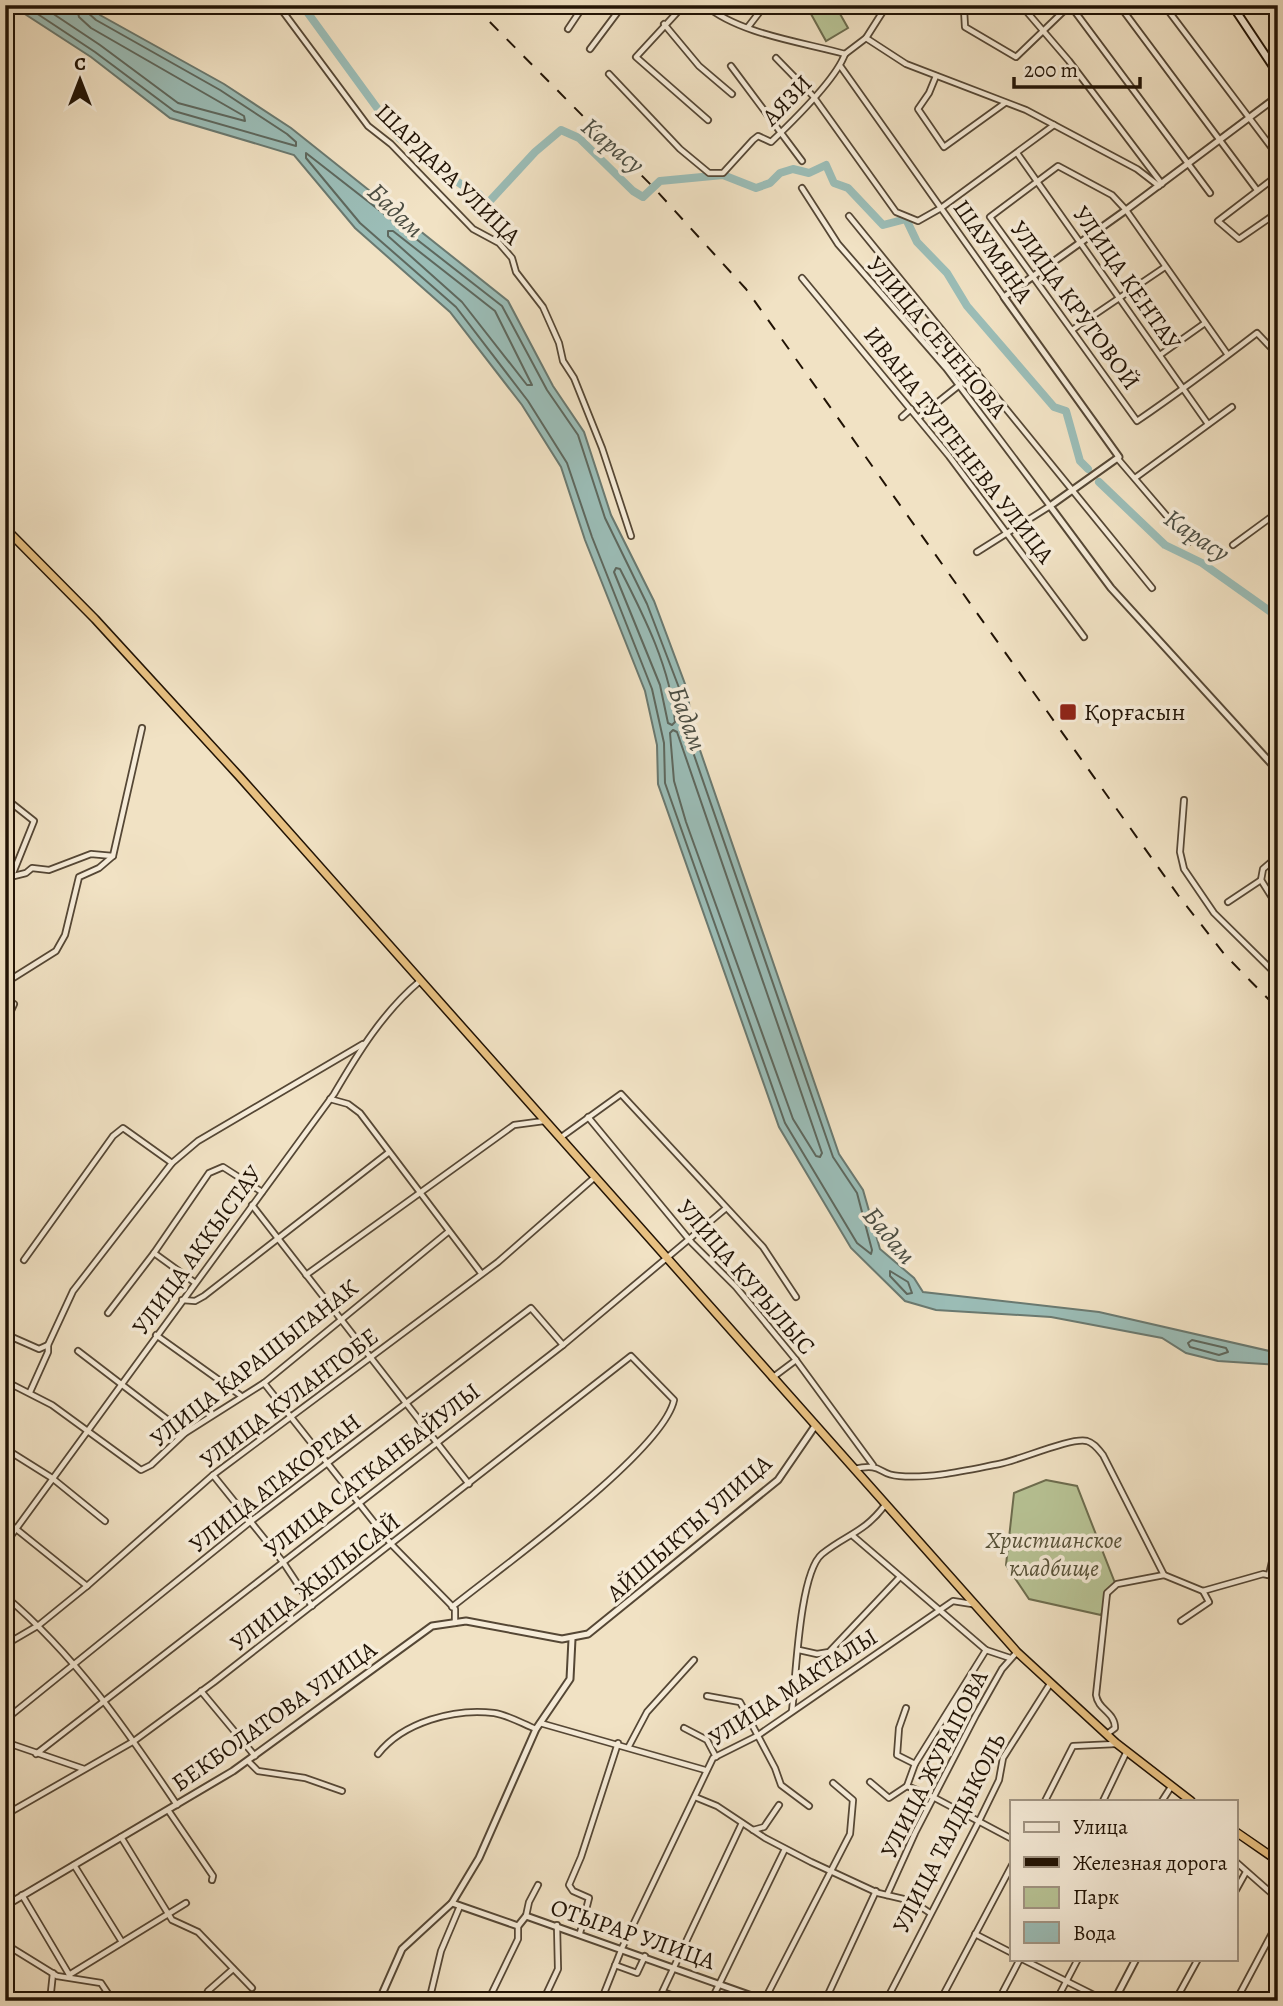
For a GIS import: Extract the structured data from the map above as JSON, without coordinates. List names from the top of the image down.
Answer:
{
  "streets": {
    "street": [
      "АЯЗИ",
      "ШАРДАРА УЛИЦА",
      "ШАУМЯНА",
      "УЛИЦА КЕНТАУ",
      "УЛИЦА КРУГОВОЙ",
      "УЛИЦА СЕЧЕНОВА",
      "ИВАНА ТУРГЕНЕВА УЛИЦА",
      "УЛИЦА АККЫСТАУ",
      "УЛИЦА КУРЫЛЫС",
      "УЛИЦА КАРАШЫГАНАК",
      "УЛИЦА КУЛАНТОБЕ",
      "УЛИЦА САТКАНБАЙУЛЫ",
      "УЛИЦА АТАКОРГАН",
      "АЙШЫКТЫ УЛИЦА",
      "УЛИЦА ЖЫЛЫСАЙ",
      "УЛИЦА МАКТАЛЫ",
      "БЕКБОЛАТОВА УЛИЦА",
      "УЛИЦА ЖУРАПОВА",
      "УЛИЦА ТАЛДЫКОЛЬ",
      "ОТЫРАР УЛИЦА"
    ]
  },
  "crossings": [
    ["АЯЗИ", "ШАУМЯНА"],
    ["УЛИЦА КЕНТАУ", "УЛИЦА КРУГОВОЙ"],
    ["УЛИЦА АККЫСТАУ", "УЛИЦА КАРАШЫГАНАК"],
    ["УЛИЦА КУРЫЛЫС", "УЛИЦА САТКАНБАЙУЛЫ"],
    ["УЛИЦА САТКАНБАЙУЛЫ", "УЛИЦА АТАКОРГАН"],
    ["УЛИЦА МАКТАЛЫ", "ОТЫРАР УЛИЦА"]
  ],
  "water": ["Карасу", "Бадам"],
  "parks": ["Христианское кладбище"],
  "places": {
    "transit": ["Қорғасын"]
  },
  "legend": [
    "Улица",
    "Железная дорога",
    "Парк",
    "Вода"
  ],
  "scale_bar": "200 m",
  "north": "top"
}
